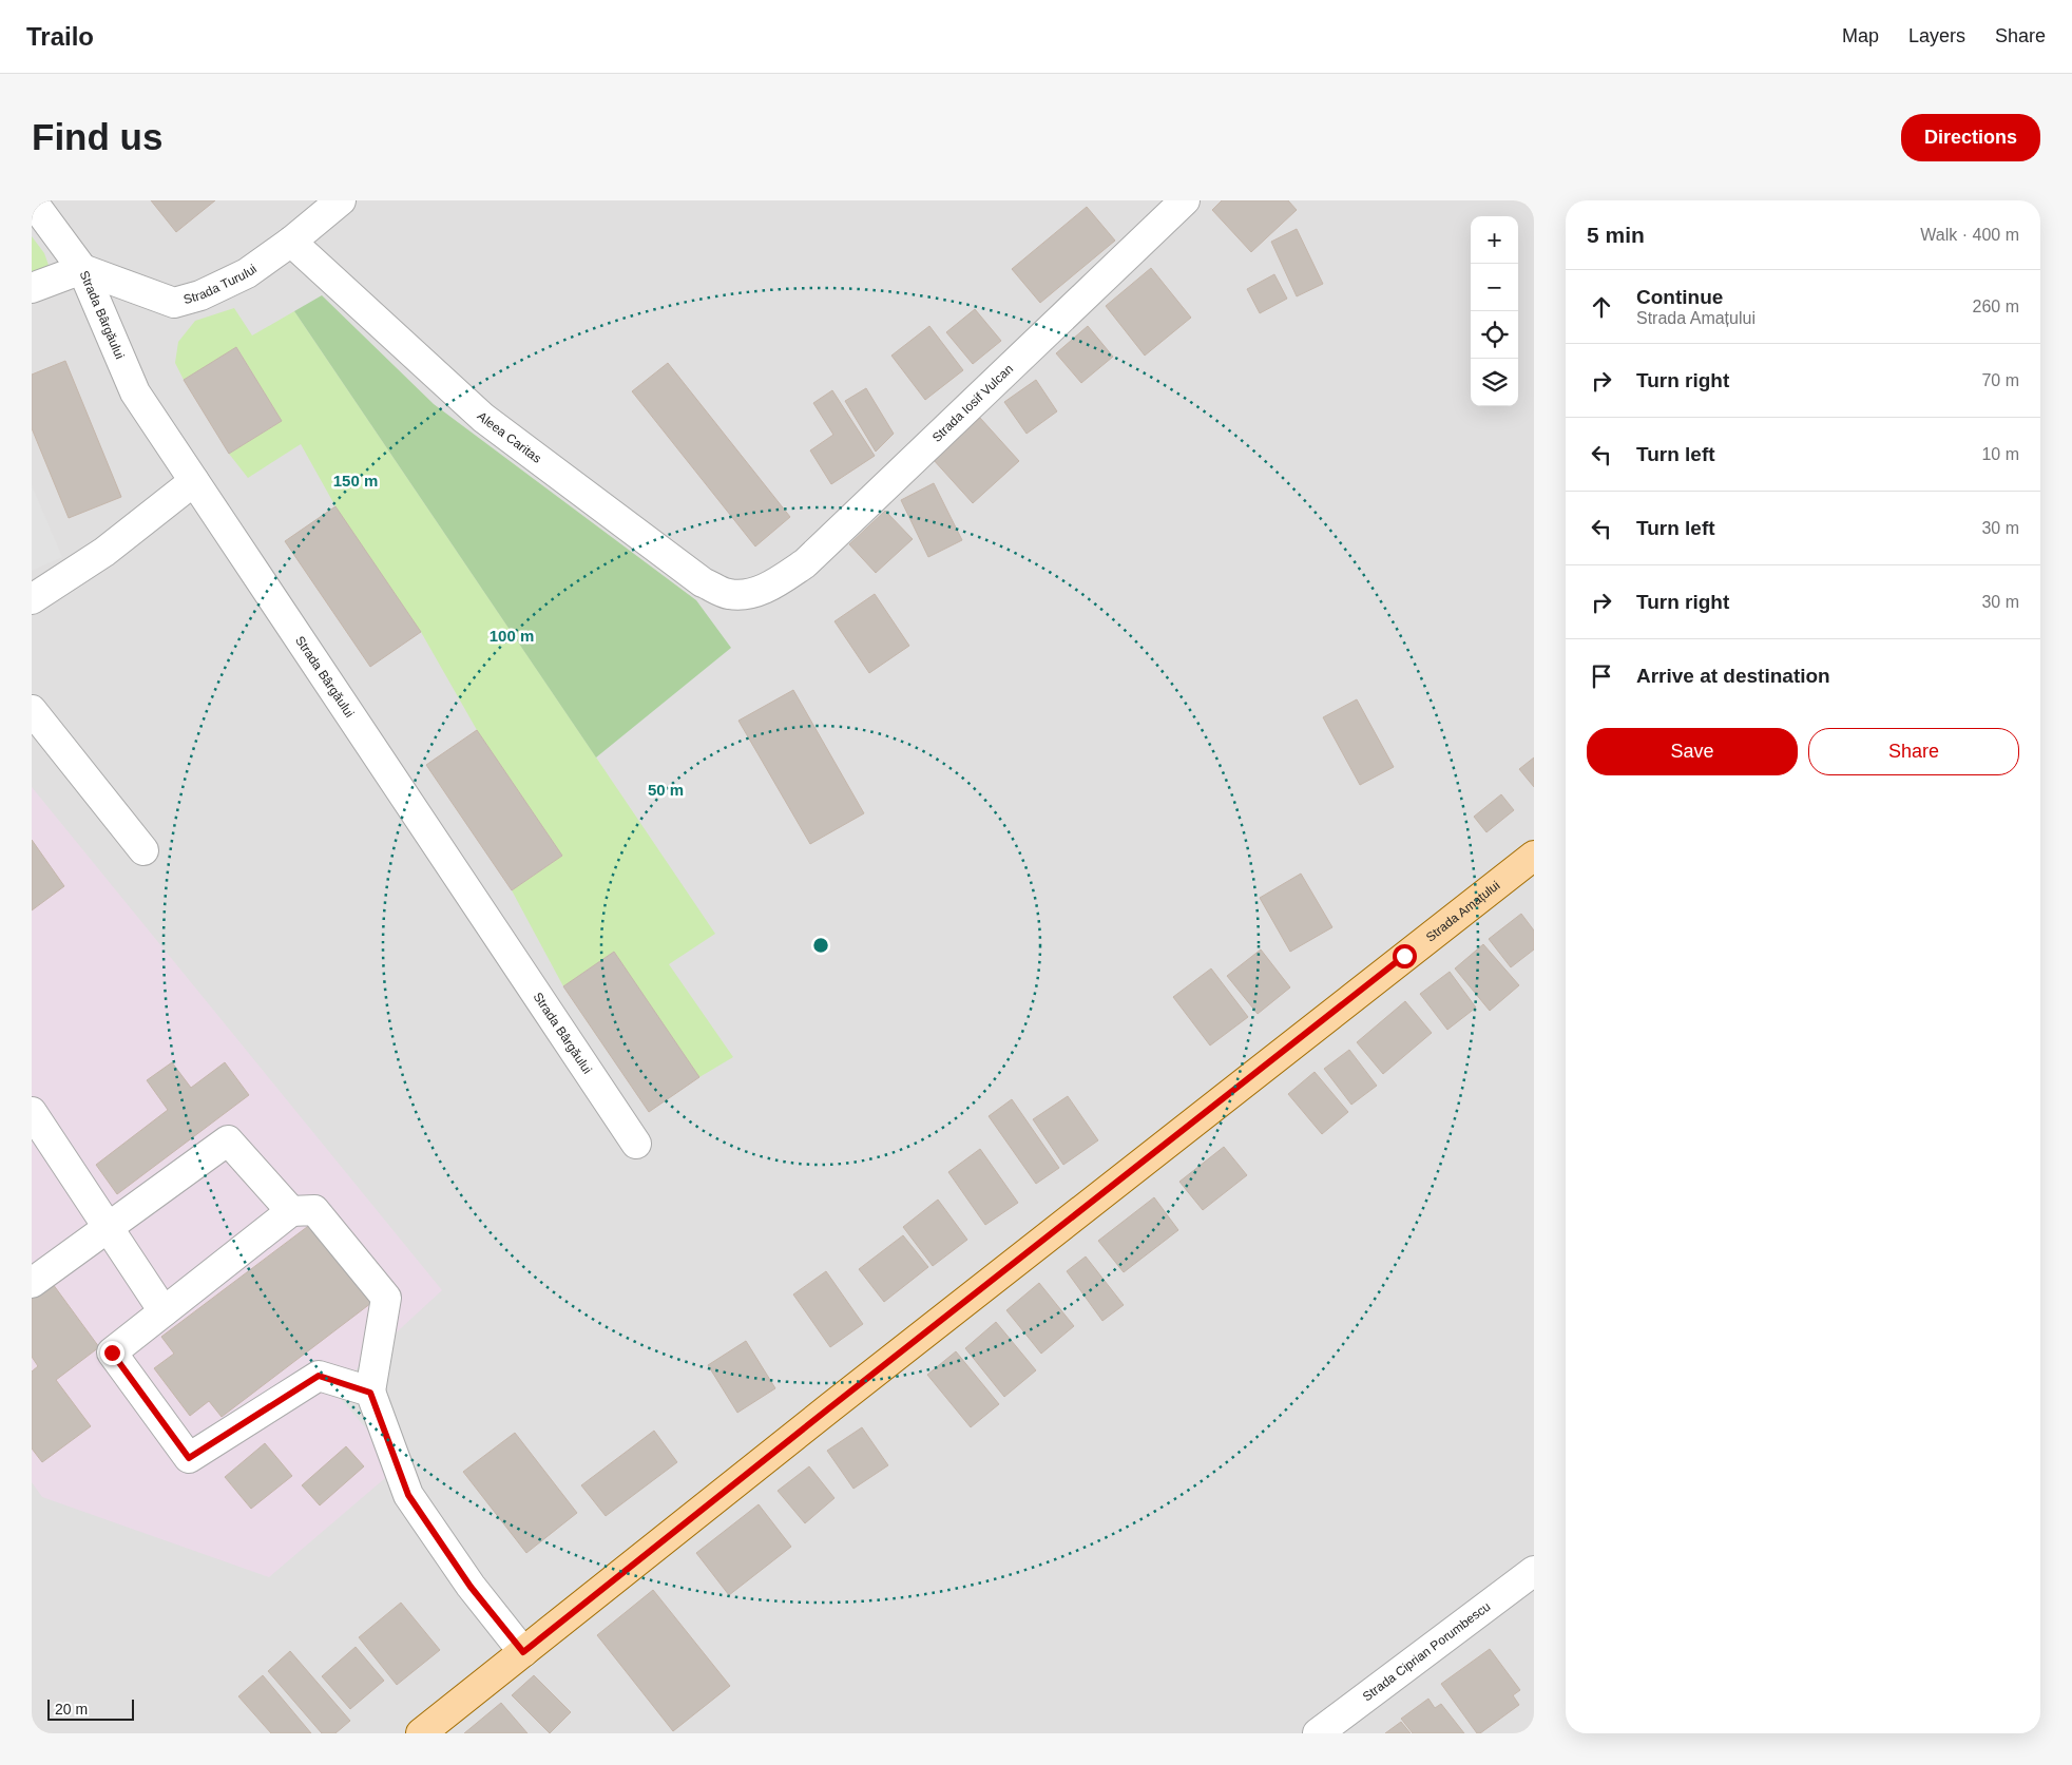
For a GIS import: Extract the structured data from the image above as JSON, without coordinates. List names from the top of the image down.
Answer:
{
  "streets": {
    "main road": ["Strada Amațului"],
    "street": [
      "Strada Turului",
      "Strada Bârgăului",
      "Strada Iosif Vulcan",
      "Aleea Caritas",
      "Strada Ciprian Porumbescu"
    ]
  },
  "crossings": [
    ["Strada Turului", "Strada Bârgăului"],
    ["Strada Turului", "Aleea Caritas"],
    ["Strada Iosif Vulcan", "Aleea Caritas"]
  ],
  "scale_bar": "20 m",
  "page": {
    "header": "Trailo",
    "nav": ["Map", "Layers", "Share"],
    "buttons": [
      "Directions",
      ["Save", "Share"]
    ],
    "title": "Find us",
    "heading": ["5 min", "Walk · 400 m"],
    "map_buttons": ["+", "−"],
    "list": [
      ["Continue", "Strada Amațului", "260 m"],
      ["Turn right", "70 m"],
      ["Turn left", "10 m"],
      ["Turn left", "30 m"],
      ["Turn right", "30 m"],
      "Arrive at destination"
    ],
    "scale": "20 m"
  },
  "rings": ["150 m", "100 m", "50 m"]
}
